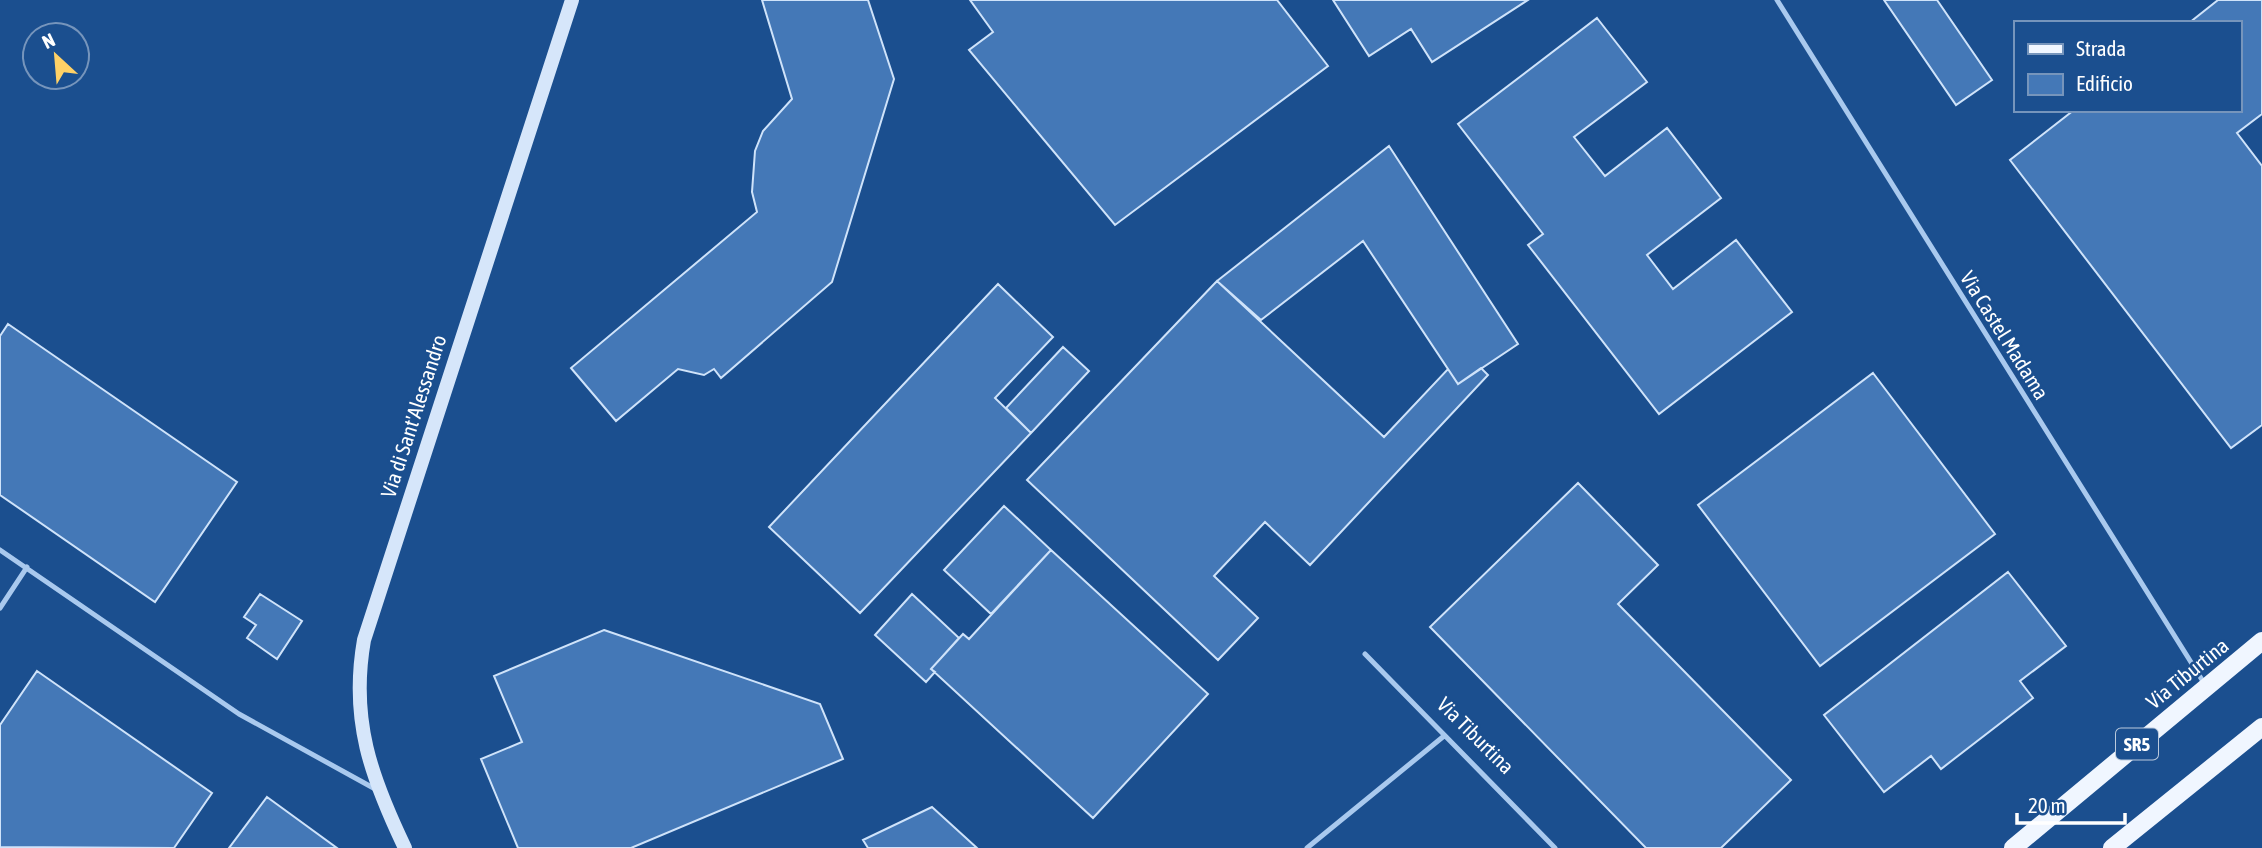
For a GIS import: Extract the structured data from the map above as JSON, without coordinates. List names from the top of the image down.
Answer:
{
  "streets": {
    "main road": ["Via Tiburtina", "SR5"],
    "street": ["Via di Sant'Alessandro"],
    "lane": ["Via Castel Madama"]
  },
  "crossings": [
    ["Via Castel Madama", "Via Tiburtina"]
  ],
  "legend": ["Strada", "Edificio"],
  "scale_bar": "20 m",
  "north": "top left"
}
